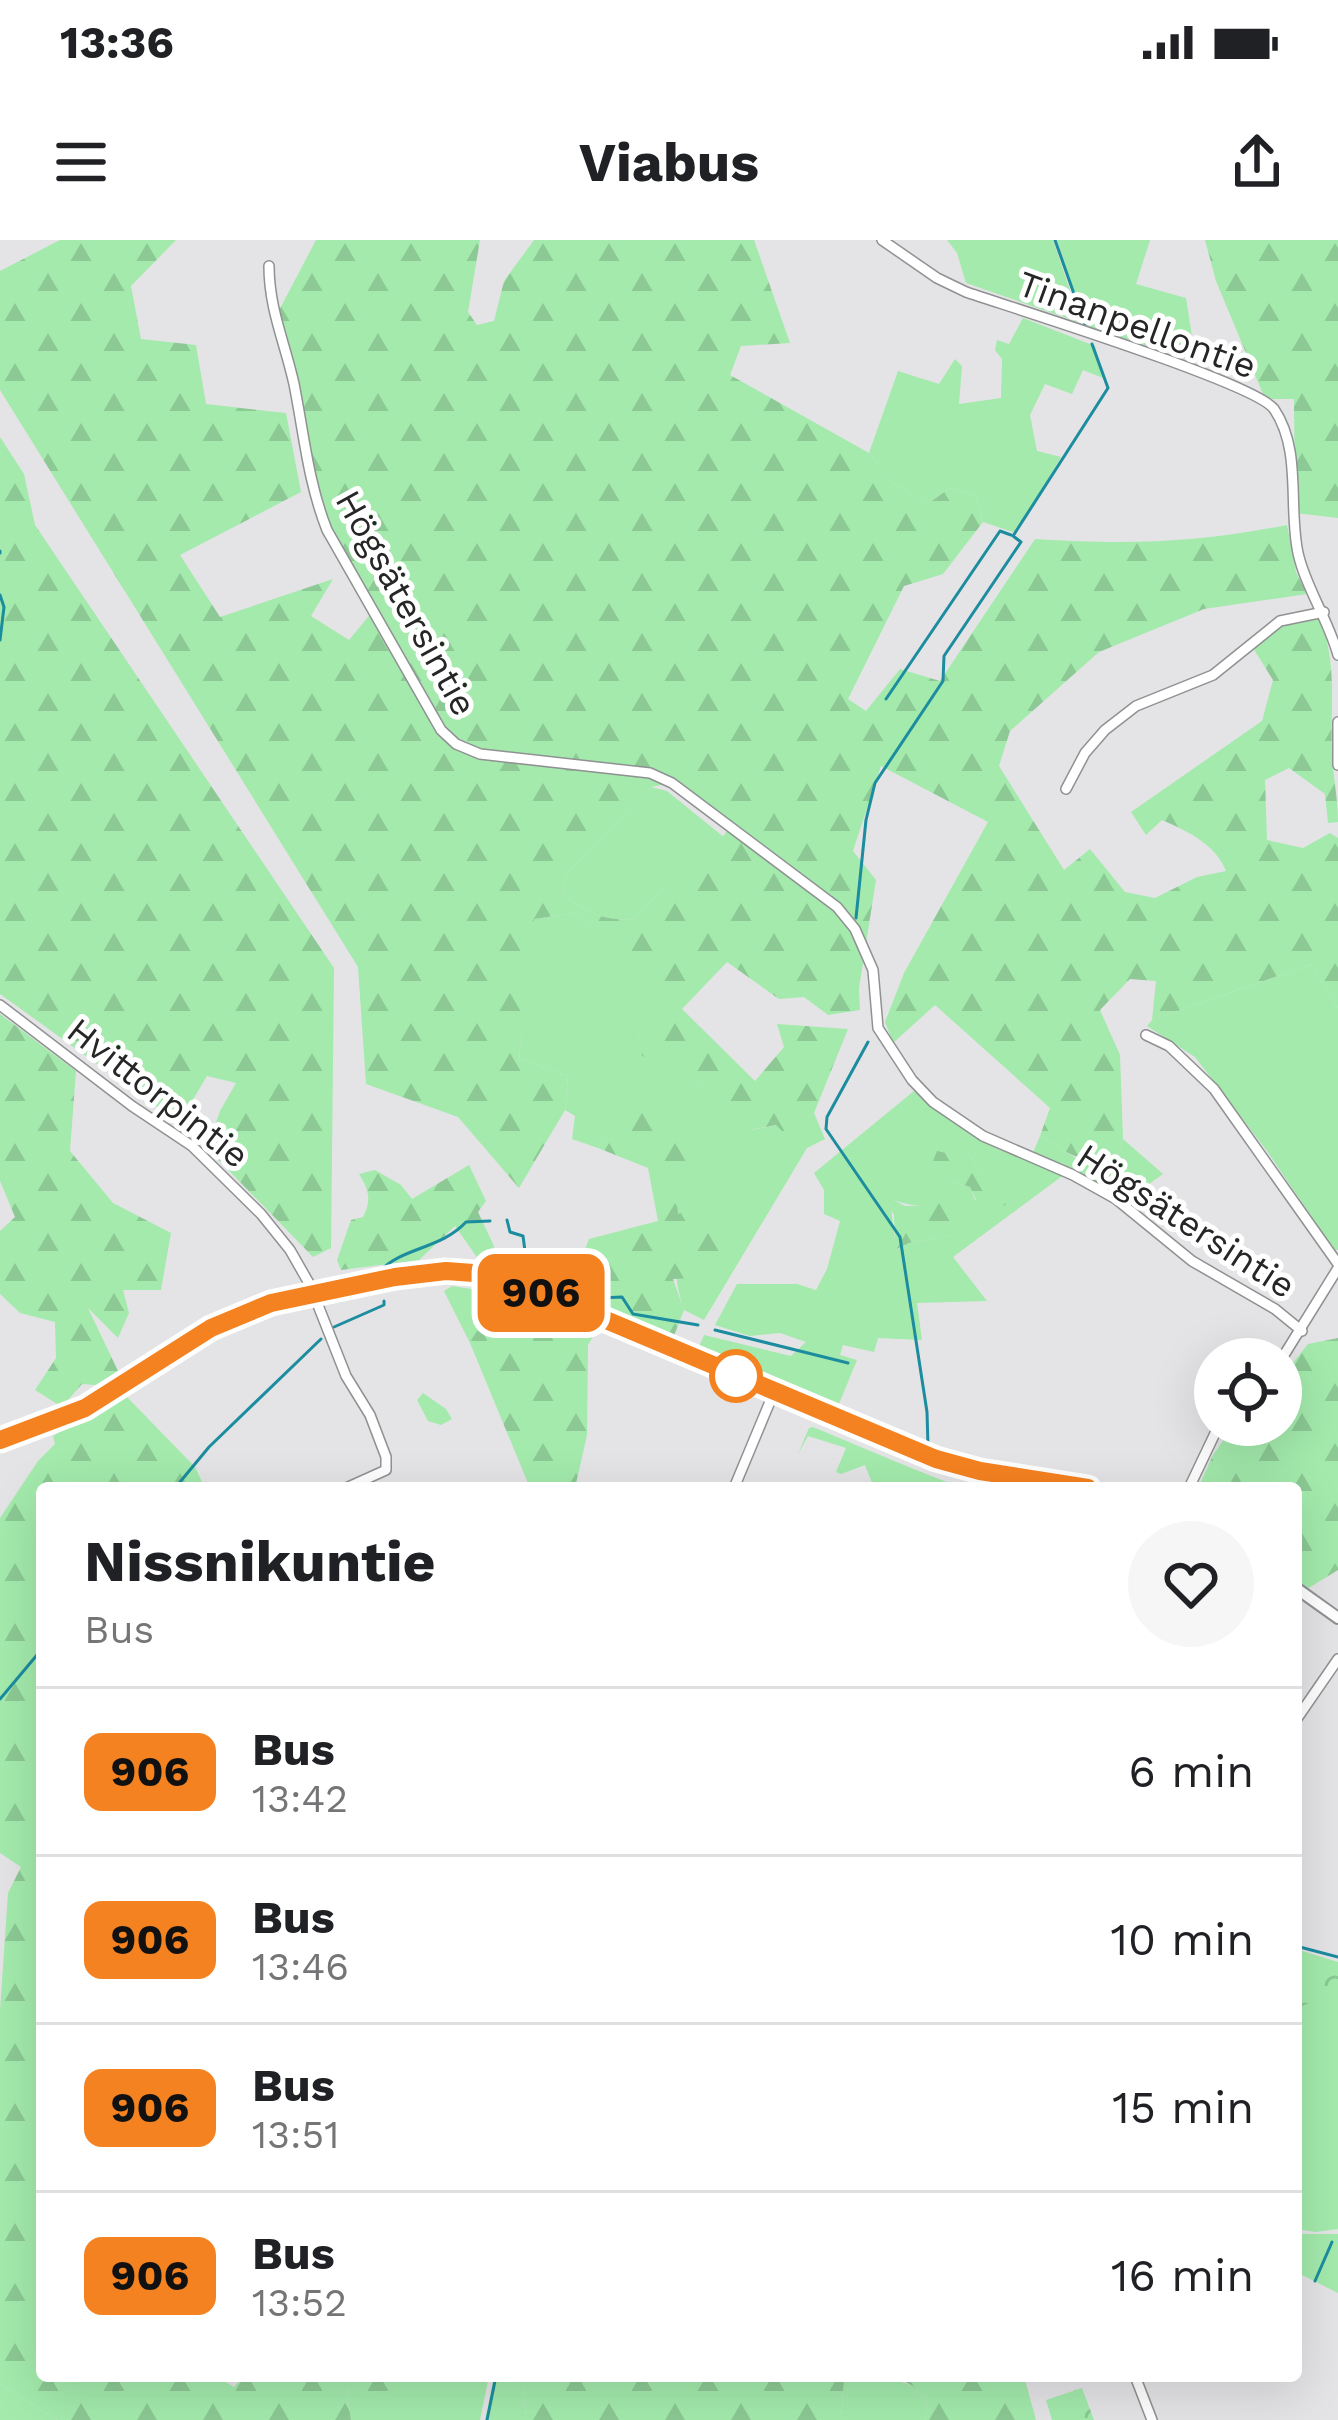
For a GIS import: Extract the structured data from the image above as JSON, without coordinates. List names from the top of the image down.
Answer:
{
  "streets": {
    "street": ["Tinanpellontie", "Högsätersintie", "Hvittorpintie"]
  },
  "lines": ["bus line 906"],
  "page": {
    "status": "13:36",
    "header": "Viabus",
    "on_map": "906",
    "heading": ["Nissnikuntie", "Bus"],
    "list": [
      {
        "mark": "906",
        "name": "Bus",
        "note": "13:42",
        "value": "6 min"
      },
      {
        "mark": "906",
        "name": "Bus",
        "note": "13:46",
        "value": "10 min"
      },
      {
        "mark": "906",
        "name": "Bus",
        "note": "13:51",
        "value": "15 min"
      },
      {
        "mark": "906",
        "name": "Bus",
        "note": "13:52",
        "value": "16 min"
      }
    ]
  }
}
